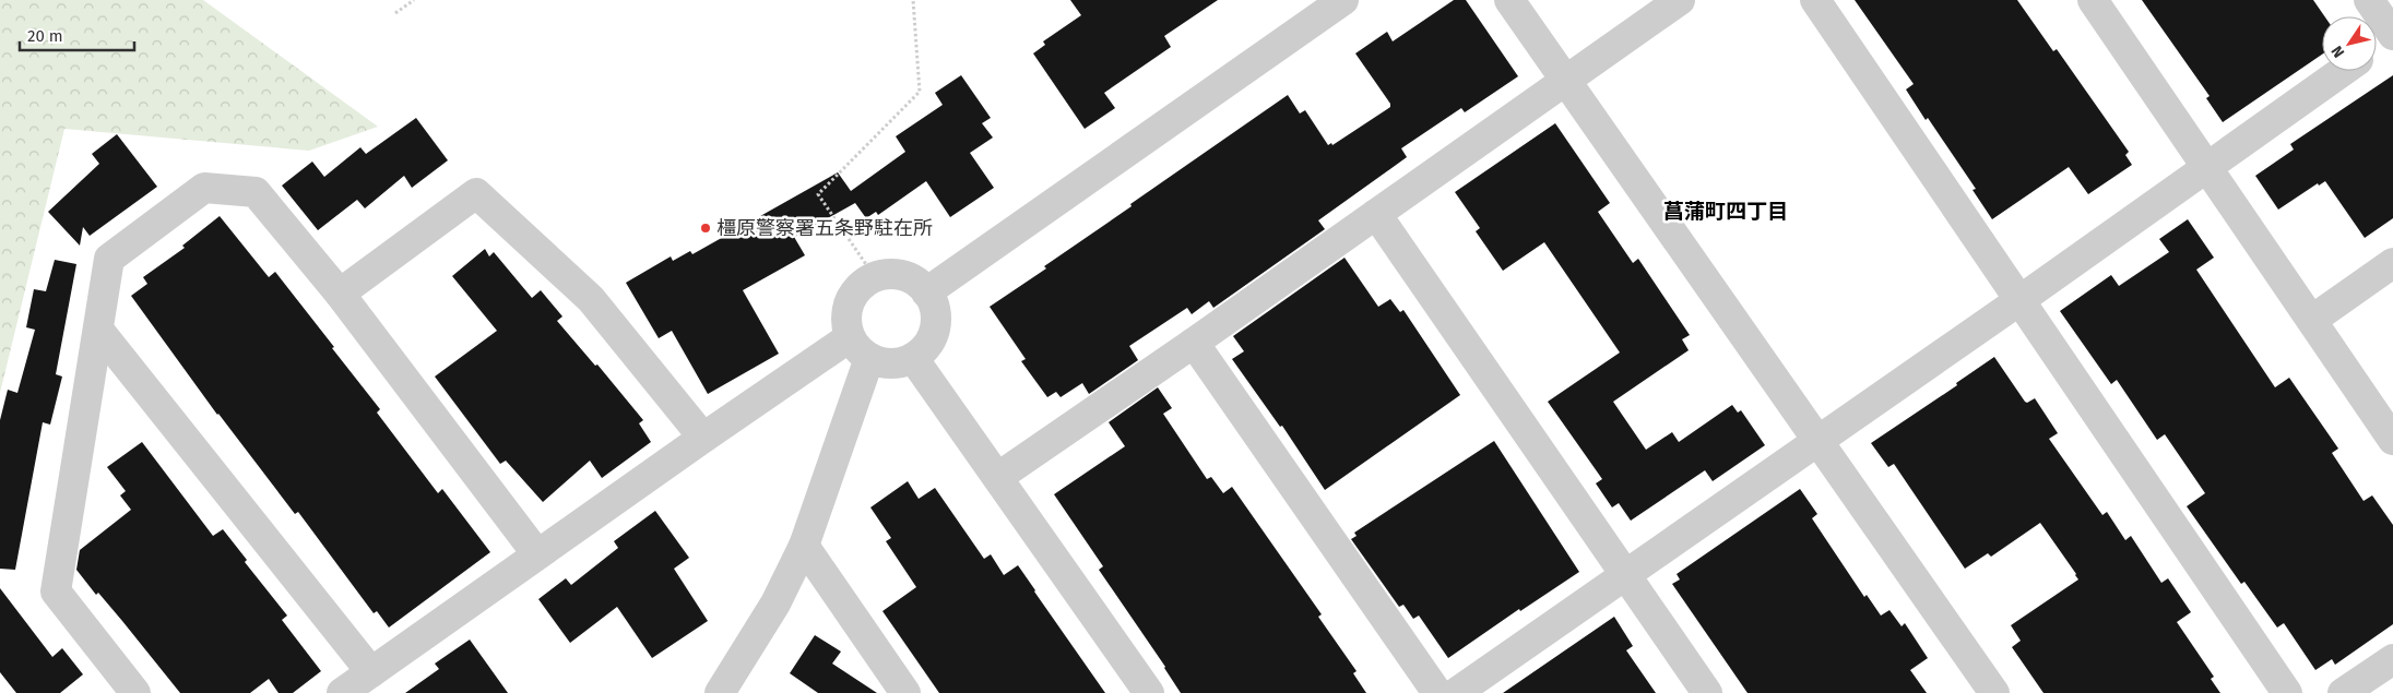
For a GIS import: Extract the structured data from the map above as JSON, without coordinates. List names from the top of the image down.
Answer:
{
  "districts": ["菖蒲町四丁目"],
  "places": ["橿原警察署五条野駐在所"],
  "scale_bar": "20 m",
  "north": "bottom left"
}
